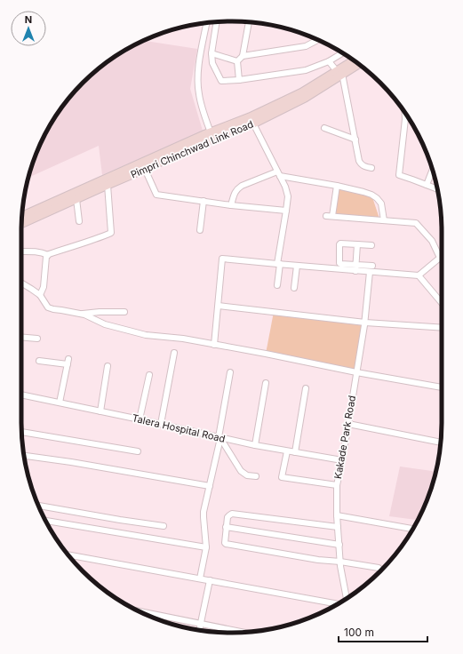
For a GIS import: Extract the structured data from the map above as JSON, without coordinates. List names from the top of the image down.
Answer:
{
  "streets": {
    "main road": ["Pimpri Chinchwad Link Road"],
    "street": ["Talera Hospital Road", "Kakade Park Road"]
  },
  "crossings": [
    ["Talera Hospital Road", "Kakade Park Road"]
  ],
  "scale_bar": "100 m",
  "north": "top"
}
